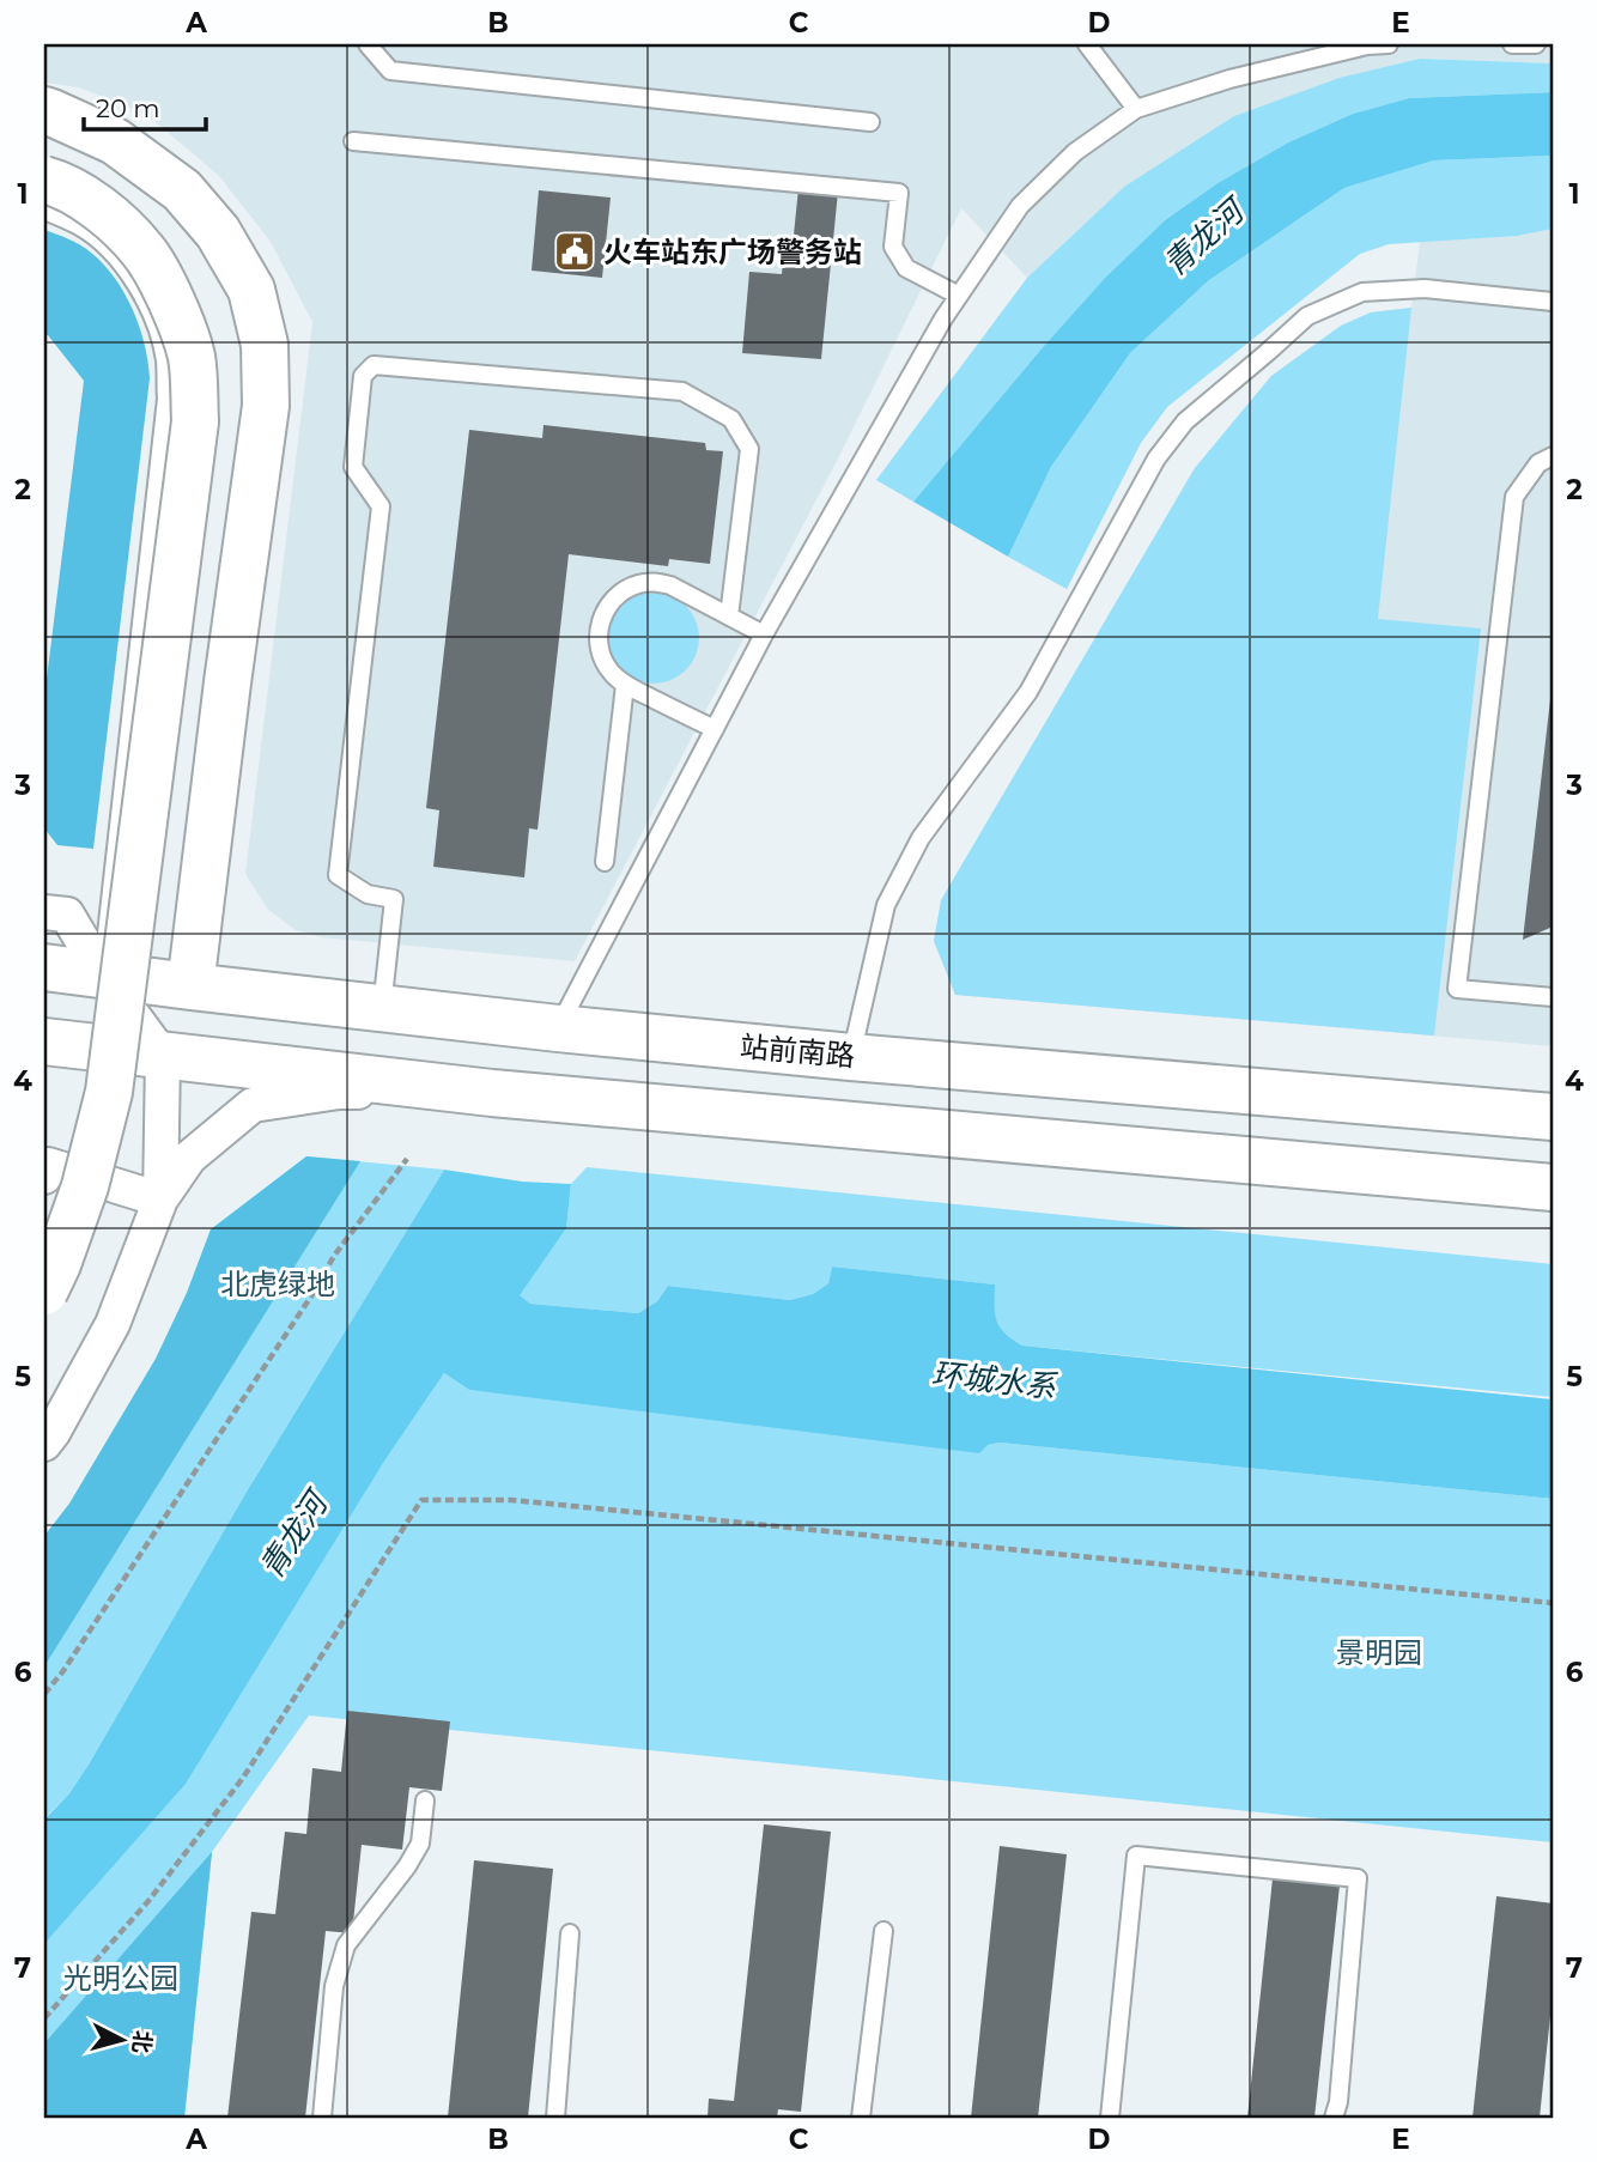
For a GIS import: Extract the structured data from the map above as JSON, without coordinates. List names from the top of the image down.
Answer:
{
  "streets": {
    "main road": ["站前南路"]
  },
  "water": ["青龙河", "环城水系"],
  "parks": ["北虎绿地", "景明园", "光明公园"],
  "places": {
    "public building": ["火车站东广场警务站"]
  },
  "scale_bar": "20 m",
  "north": "right",
  "grid": {
    "columns": [
      "A",
      "B",
      "C",
      "D",
      "E"
    ],
    "rows": [
      "1",
      "2",
      "3",
      "4",
      "5",
      "6",
      "7"
    ]
  }
}
